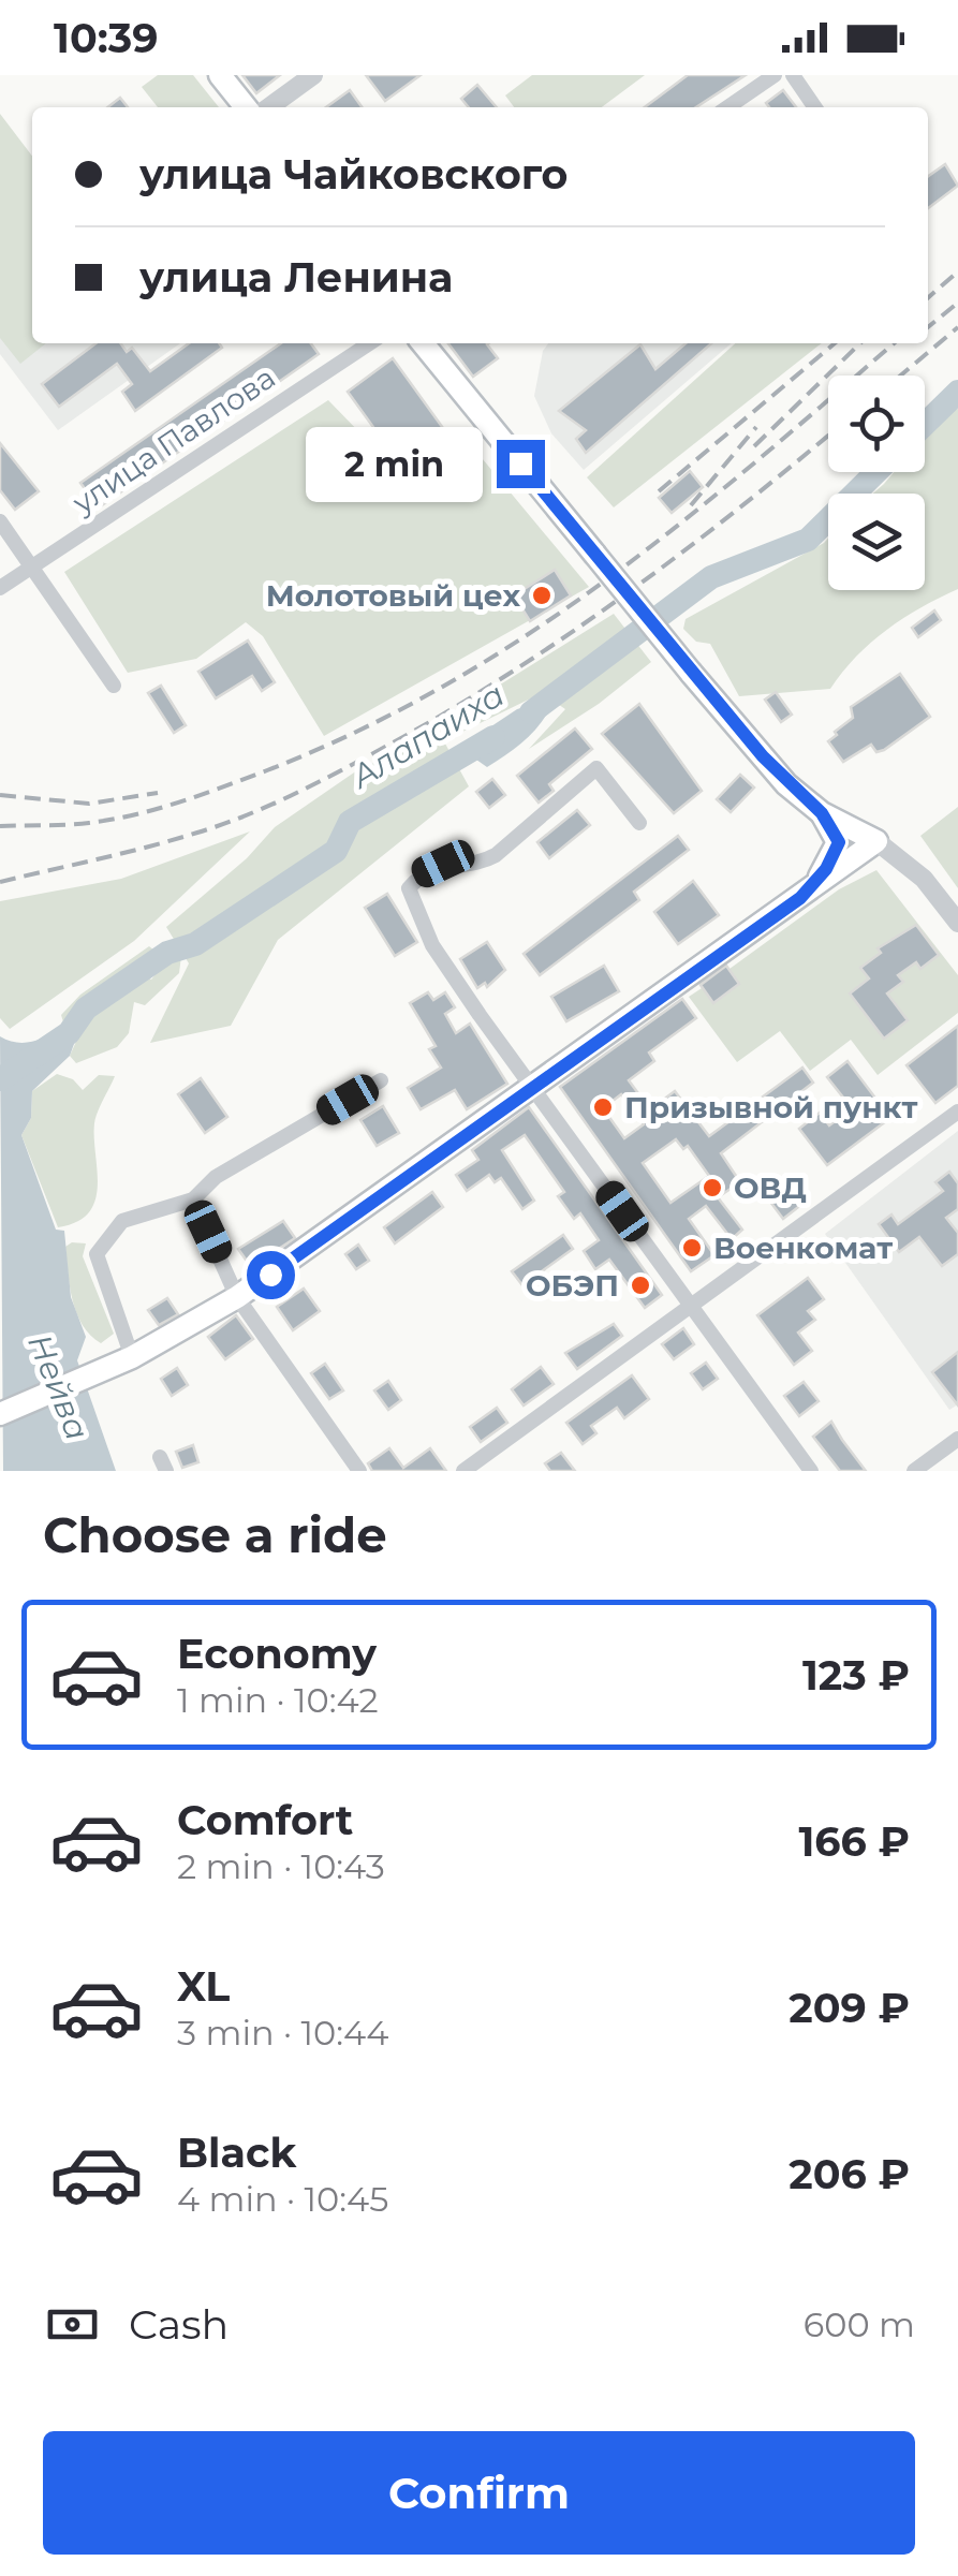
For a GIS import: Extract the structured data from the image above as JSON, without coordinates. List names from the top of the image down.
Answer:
{
  "streets": {
    "street": ["улица Павлова"]
  },
  "water": ["Алапаиха", "Нейва"],
  "places": [
    "Молотовый цех",
    "Призывной пункт",
    "ОВД",
    "Военкомат",
    "ОБЭП"
  ],
  "page": {
    "status": "10:39",
    "banner": ["улица Чайковского", "улица Ленина"],
    "bubble": "2 min",
    "heading": "Choose a ride",
    "list": [
      {
        "name": "Economy",
        "note": "1 min · 10:42",
        "value": "123 ₽"
      },
      {
        "name": "Comfort",
        "note": "2 min · 10:43",
        "value": "166 ₽"
      },
      {
        "name": "XL",
        "note": "3 min · 10:44",
        "value": "209 ₽"
      },
      {
        "name": "Black",
        "note": "4 min · 10:45",
        "value": "206 ₽"
      }
    ],
    "pay": ["Cash", "600 m"],
    "buttons": "Confirm"
  }
}
